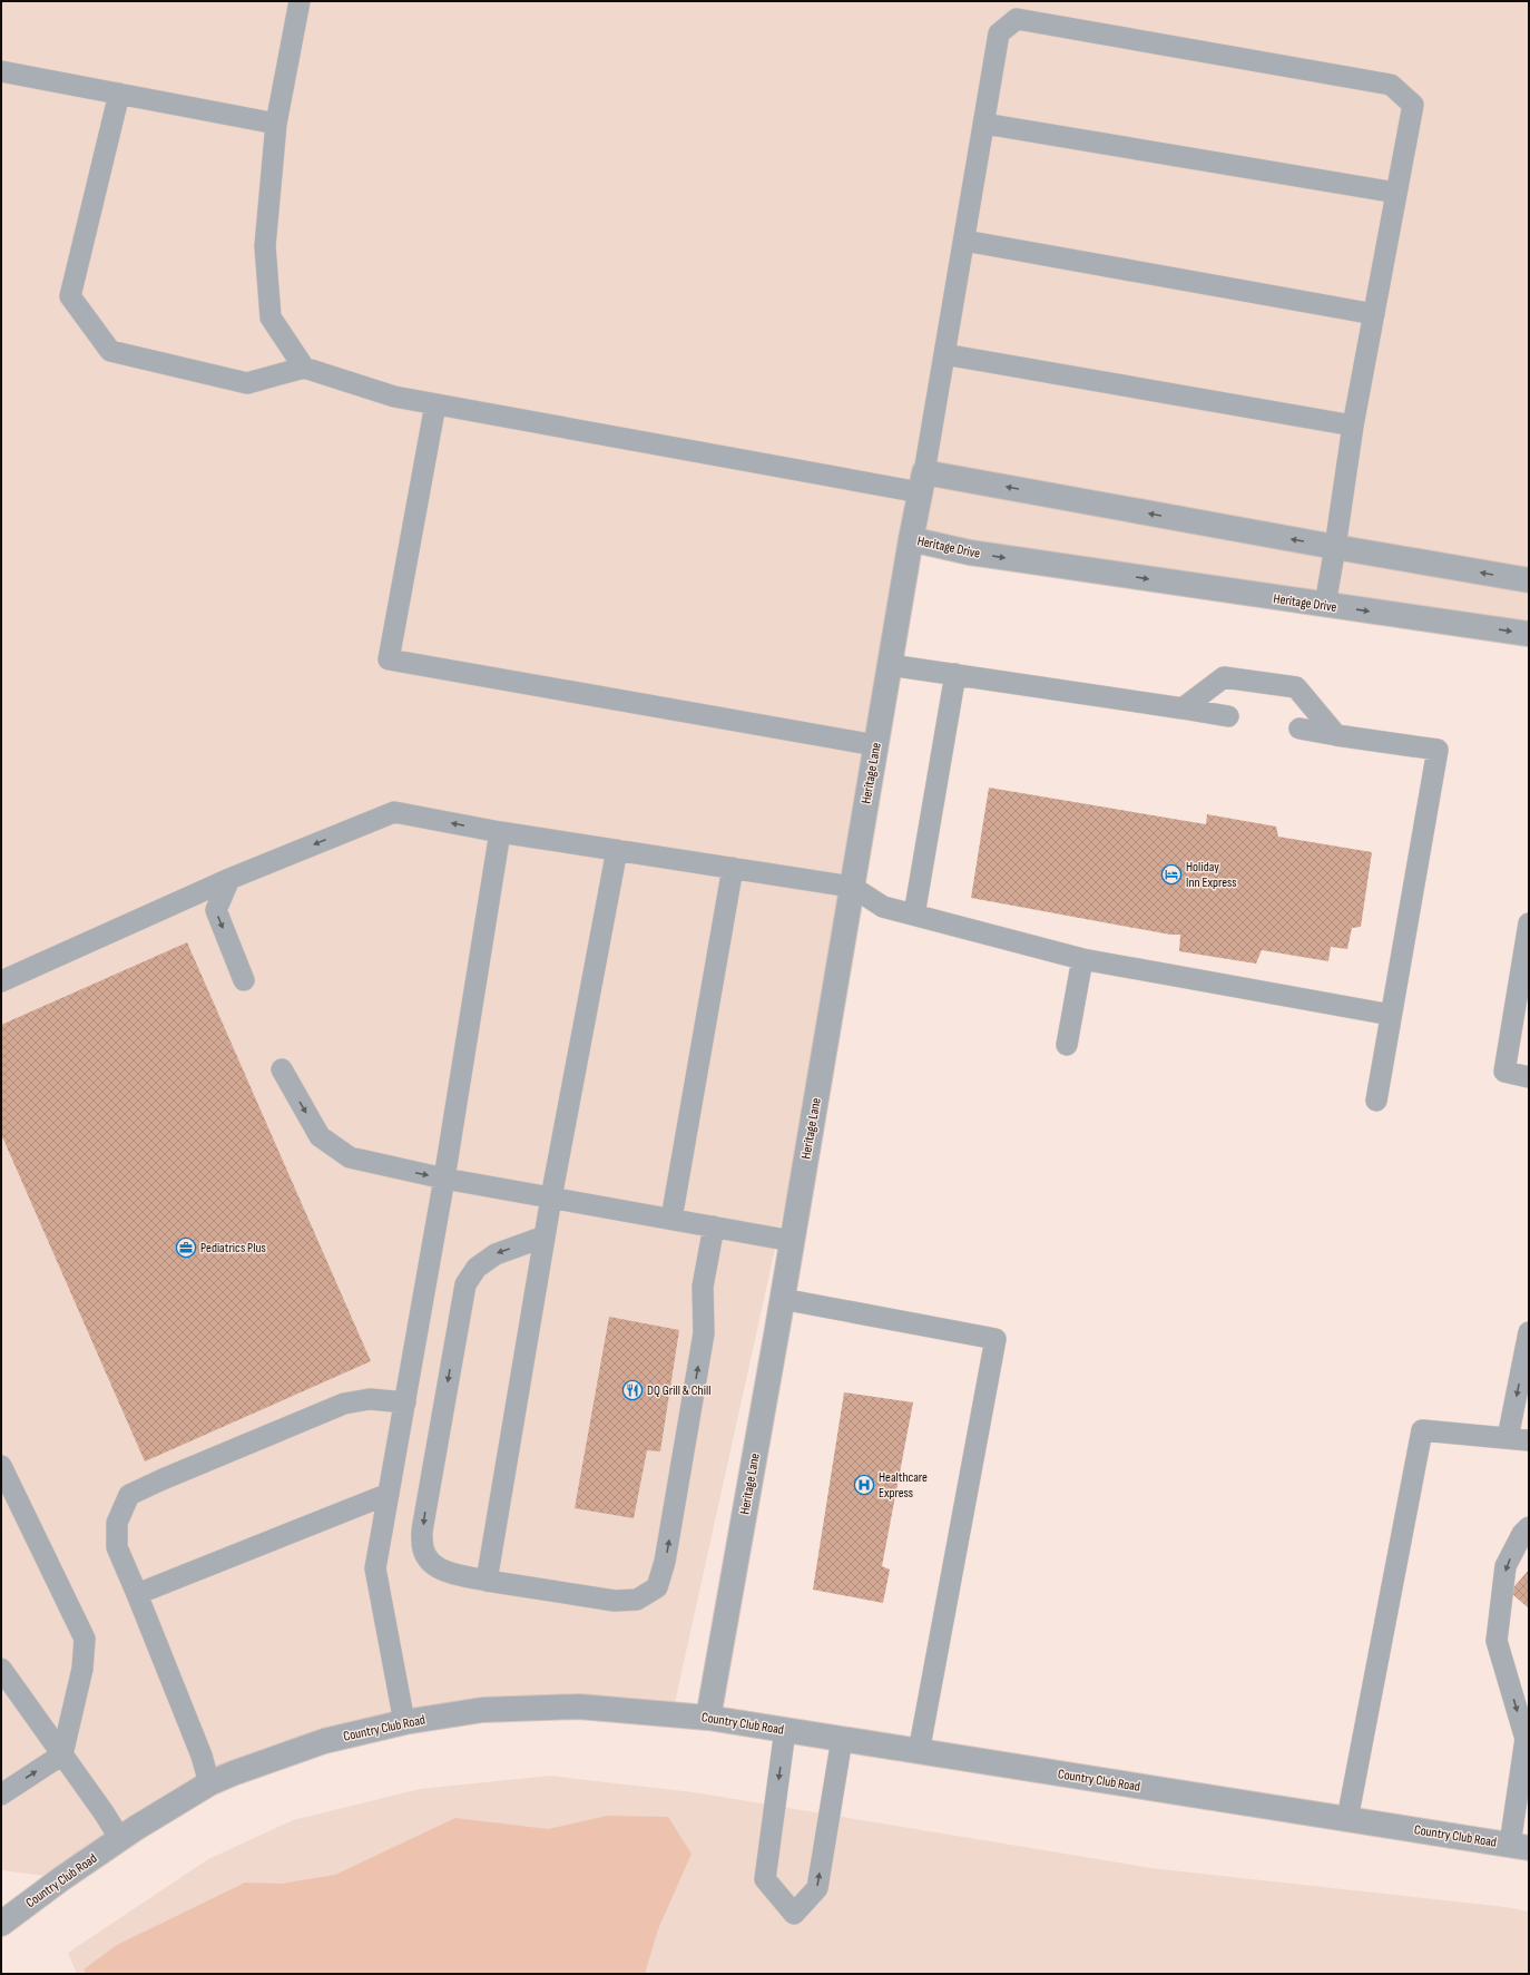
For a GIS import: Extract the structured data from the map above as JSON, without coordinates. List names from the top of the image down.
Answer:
{
  "streets": {
    "street": ["Heritage Drive", "Heritage Lane", "Country Club Road"]
  },
  "crossings": [
    ["Heritage Drive", "Heritage Lane"],
    ["Heritage Lane", "Country Club Road"]
  ],
  "places": {
    "hotel": ["Holiday Inn Express"],
    "office": ["Pediatrics Plus"],
    "restaurant": ["DQ Grill & Chill"],
    "hospital": ["Healthcare Express"]
  }
}
